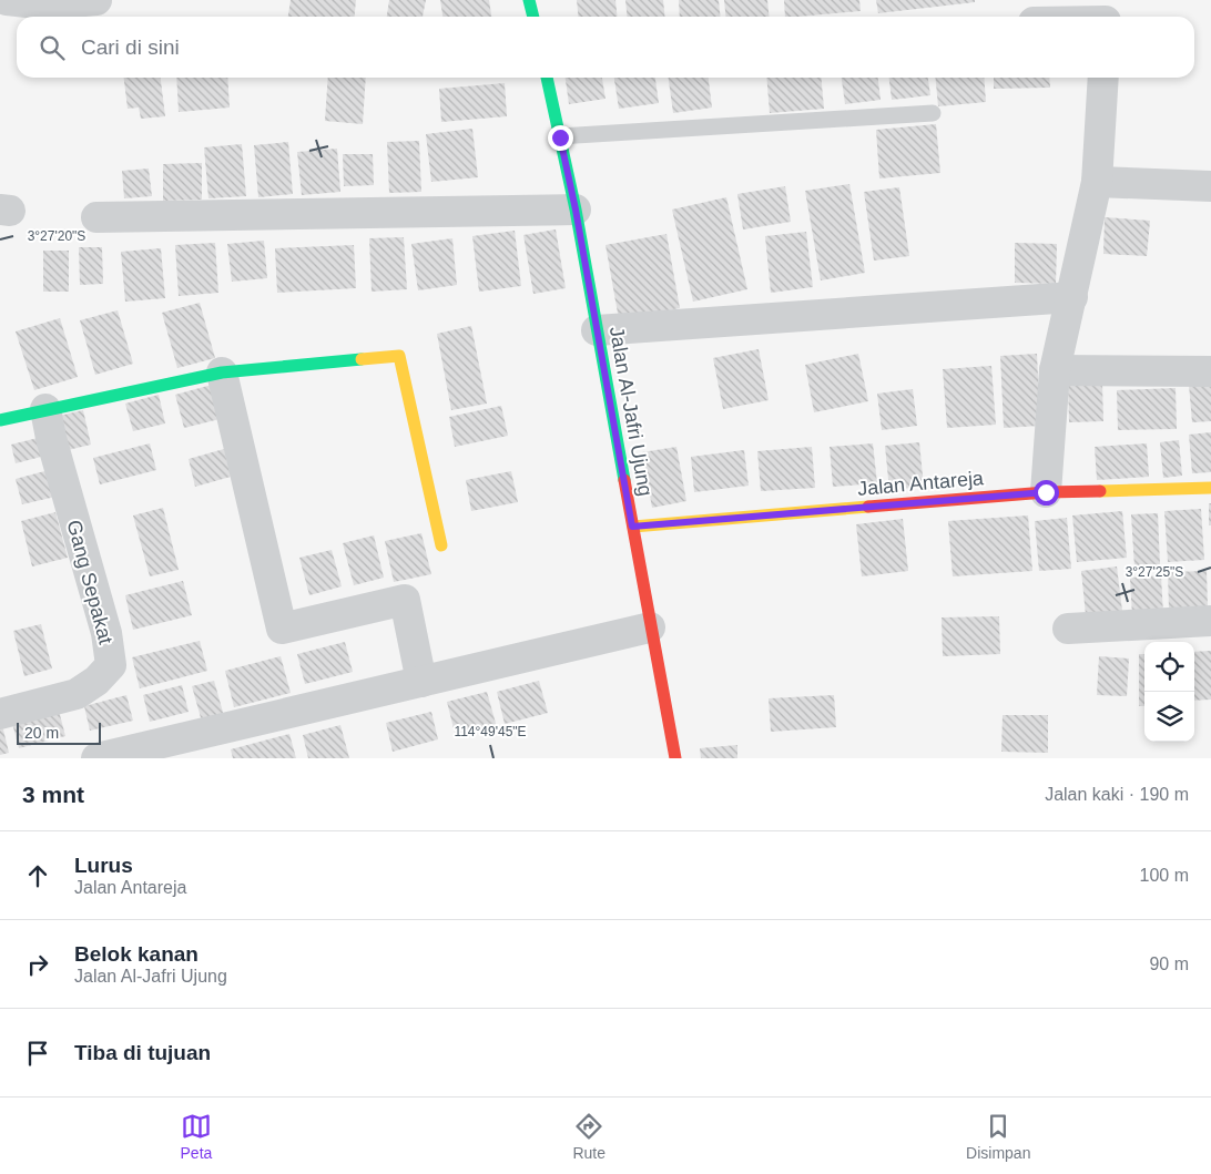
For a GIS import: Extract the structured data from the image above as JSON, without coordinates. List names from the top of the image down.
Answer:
{
  "streets": {
    "street": ["Jalan Al-Jafri Ujung", "Jalan Antareja", "Gang Sepakat"]
  },
  "crossings": [
    ["Jalan Al-Jafri Ujung", "Jalan Antareja"]
  ],
  "scale_bar": "20 m",
  "page": {
    "search": "Cari di sini",
    "scale": "20 m",
    "heading": ["3 mnt", "Jalan kaki · 190 m"],
    "list": [
      ["Lurus", "Jalan Antareja", "100 m"],
      ["Belok kanan", "Jalan Al-Jafri Ujung", "90 m"],
      "Tiba di tujuan"
    ],
    "nav": ["Peta", "Rute", "Disimpan"]
  },
  "coordinates": ["3°27'20\"S", "3°27'25\"S", "114°49'45\"E"]
}
